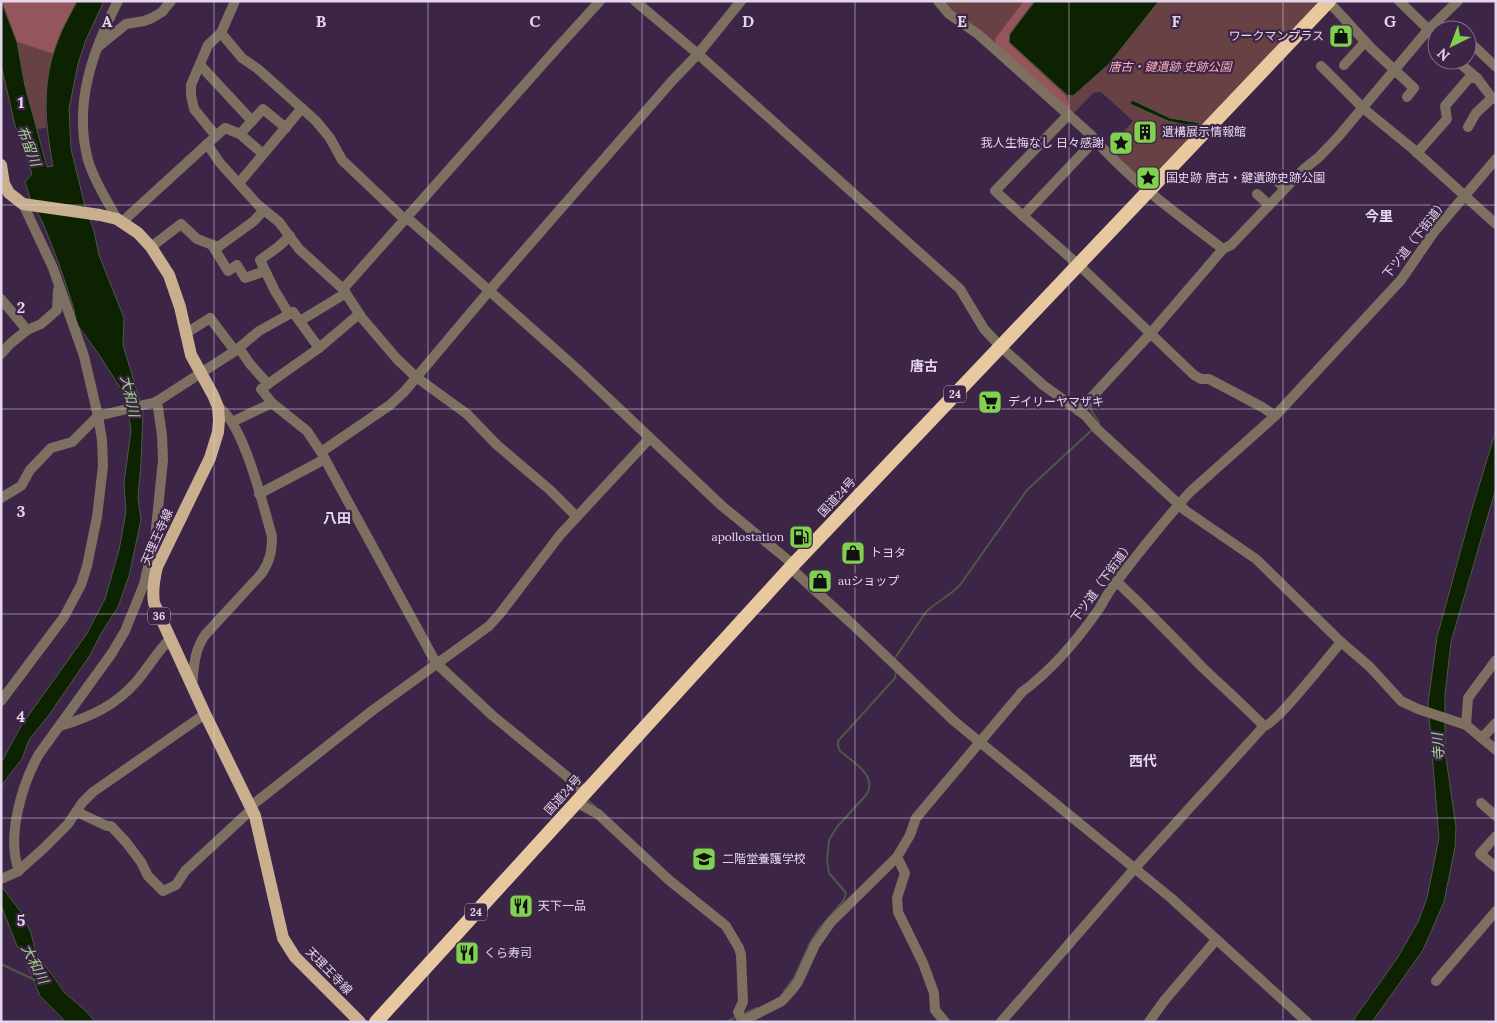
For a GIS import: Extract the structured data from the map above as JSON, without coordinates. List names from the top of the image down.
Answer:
{
  "streets": {
    "highway": ["24", "国道24号"],
    "main road": ["天理王寺線", "36"],
    "street": ["下ツ道（下街道）"]
  },
  "districts": [
    "今里",
    "唐古",
    "八田",
    "西代"
  ],
  "water": ["布留川", "大和川", "寺川"],
  "parks": ["唐古・鍵遺跡 史跡公園"],
  "places": {
    "shop": ["ワークマンプラス", "トヨタ", "auショップ"],
    "building": ["遺構展示情報館"],
    "place": ["我人生悔なし 日々感謝", "国史跡 唐古・鍵遺跡史跡公園"],
    "supermarket": ["デイリーヤマザキ"],
    "fuel station": ["apollostation"],
    "school or university": ["二階堂養護学校"],
    "restaurant": ["天下一品", "くら寿司"]
  },
  "north": "bottom left",
  "grid": {
    "columns": [
      "A",
      "B",
      "C",
      "D",
      "E",
      "F",
      "G"
    ],
    "rows": [
      "1",
      "2",
      "3",
      "4",
      "5"
    ]
  }
}
